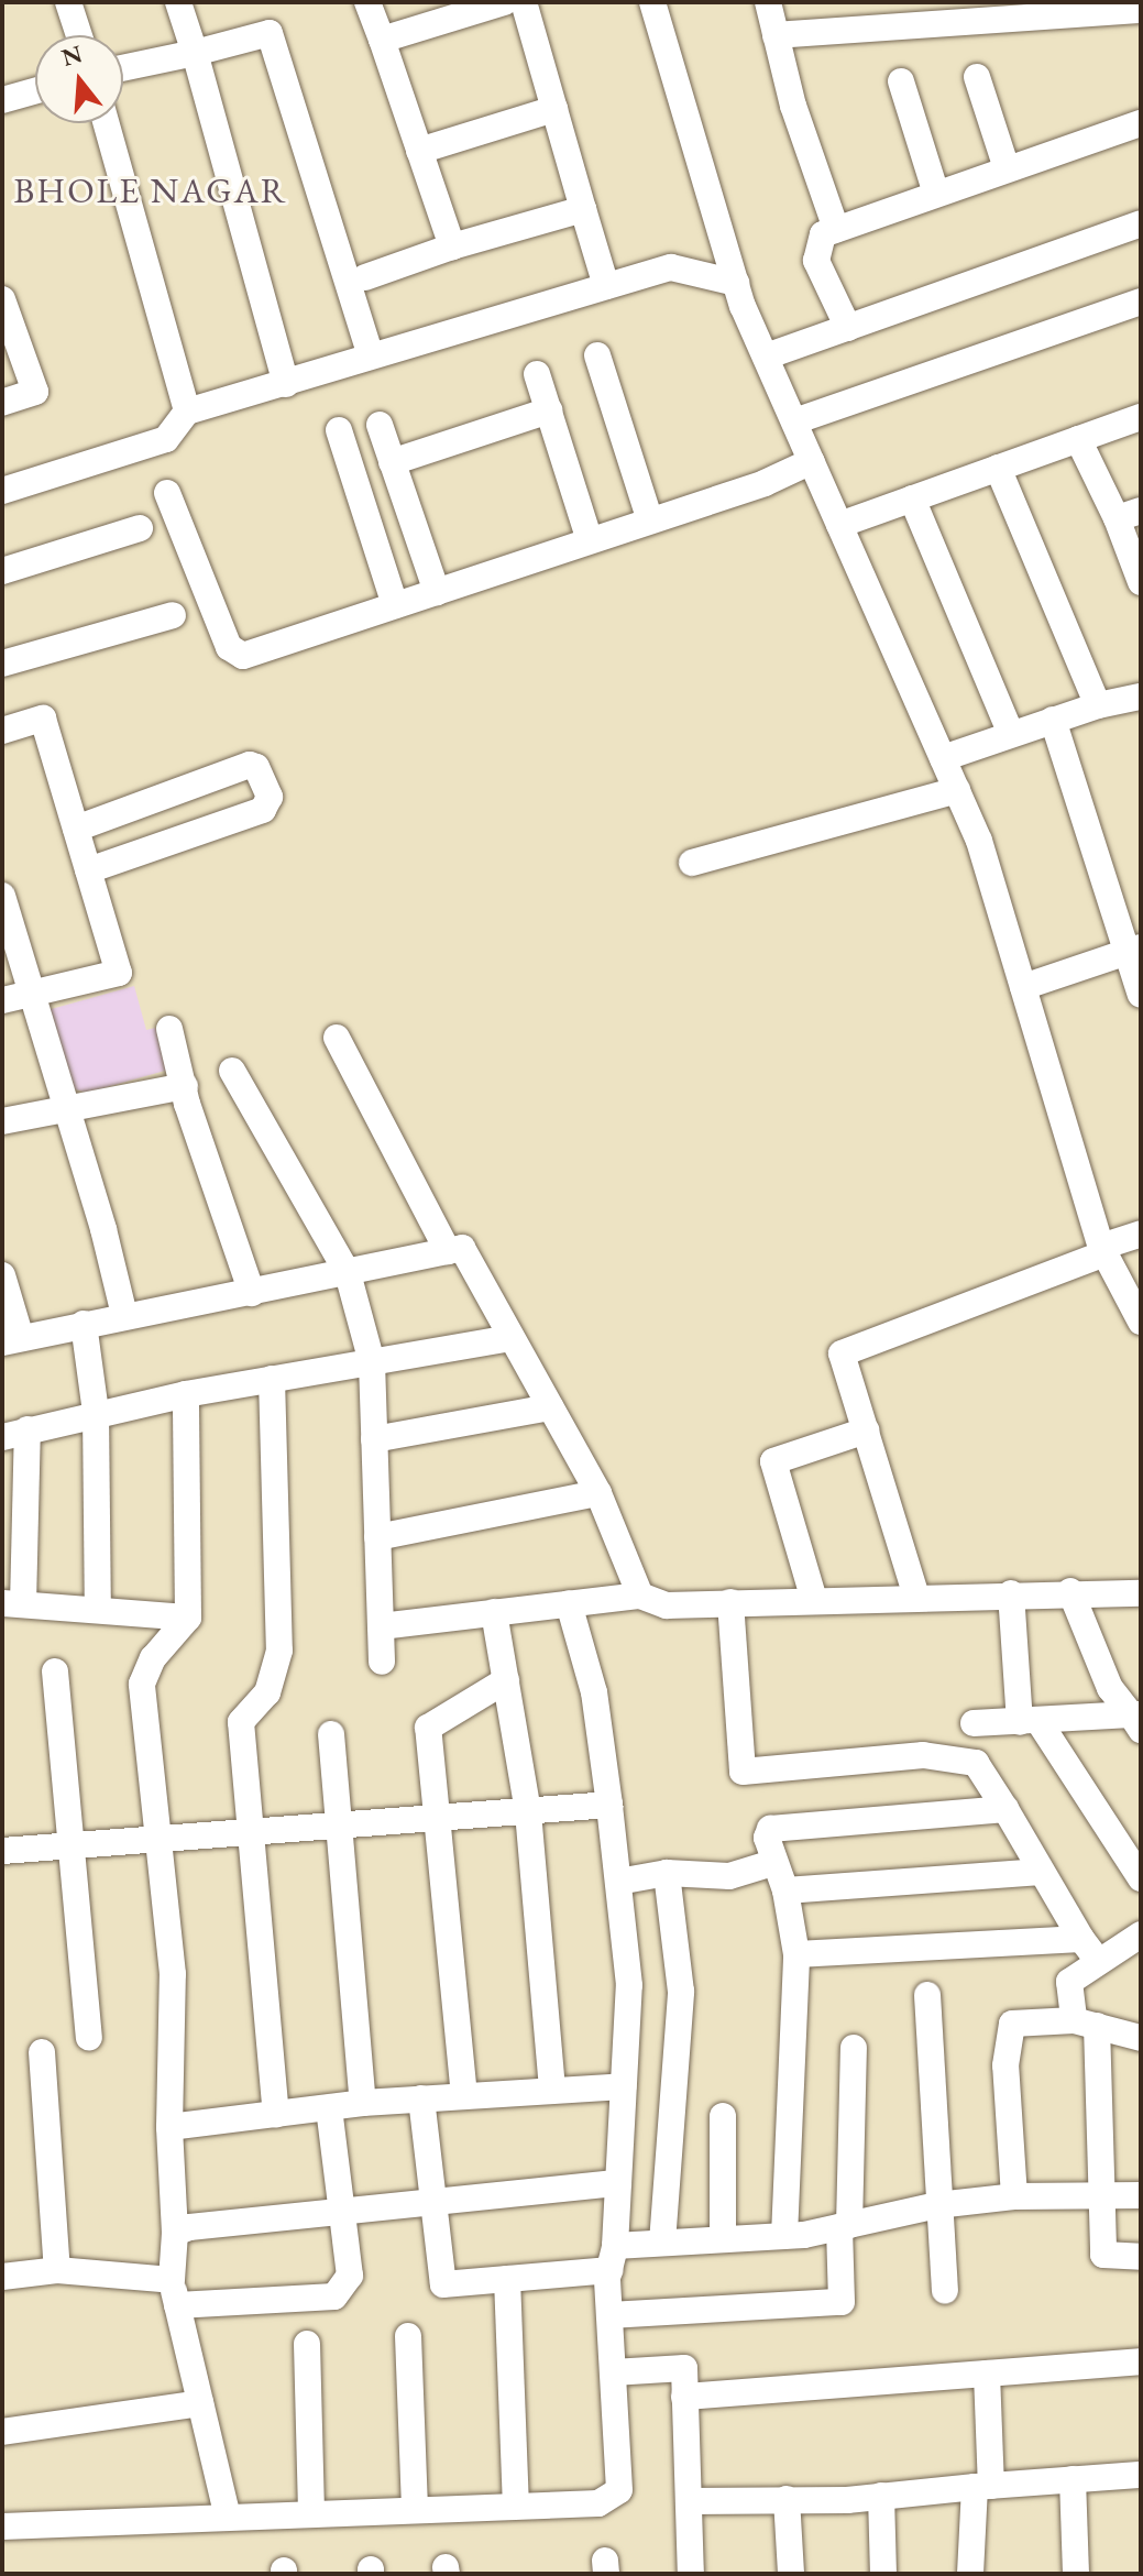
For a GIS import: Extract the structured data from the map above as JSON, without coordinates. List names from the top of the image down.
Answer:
{
  "districts": ["BHOLE NAGAR"],
  "north": "top"
}
